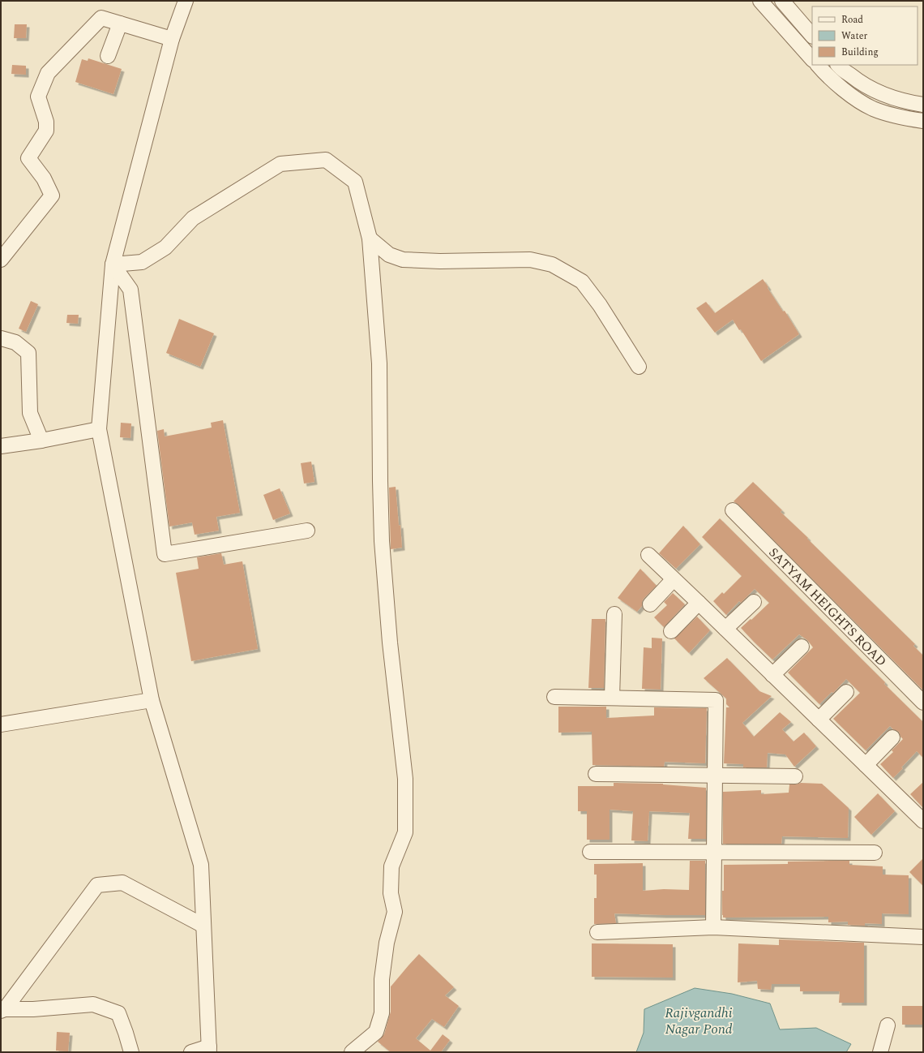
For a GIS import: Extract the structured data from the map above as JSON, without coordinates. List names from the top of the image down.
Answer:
{
  "streets": {
    "street": ["SATYAM HEIGHTS ROAD"]
  },
  "water": ["Rajivgandhi Nagar Pond"],
  "legend": ["Road", "Water", "Building"]
}
